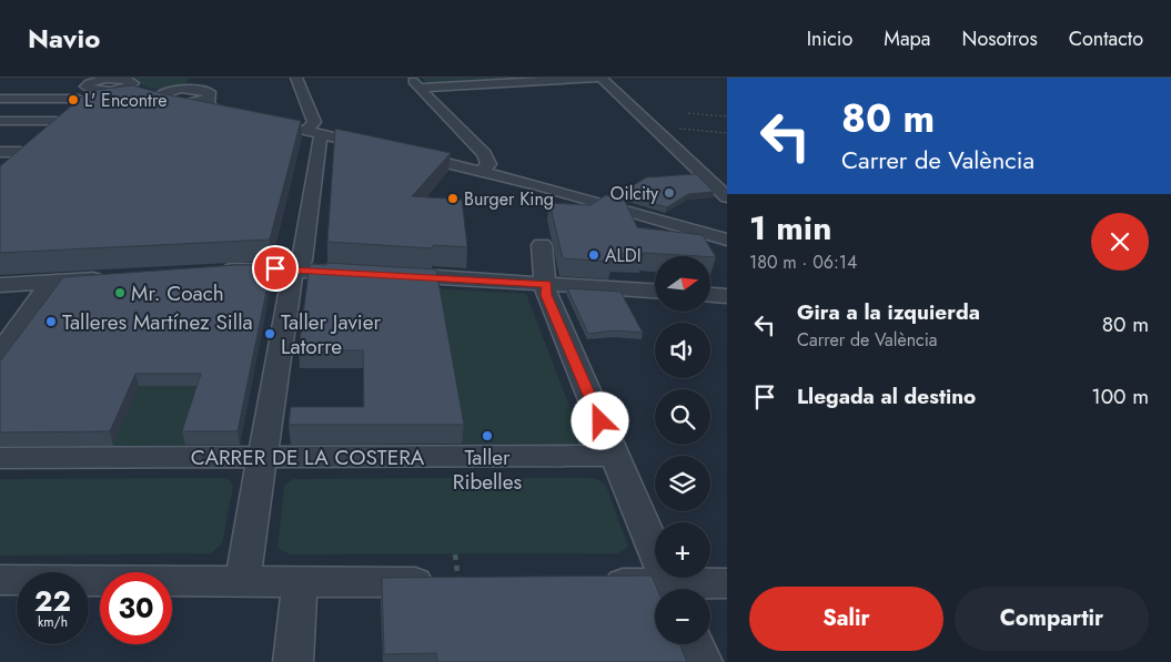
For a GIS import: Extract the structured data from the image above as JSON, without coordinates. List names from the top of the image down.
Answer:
{
  "streets": {
    "street": ["CARRER DE LA COSTERA"]
  },
  "places": [
    "L' Encontre",
    "Oilcity",
    "Burger King",
    "ALDI",
    "Mr. Coach",
    "Talleres Martínez Silla",
    "Taller Javier Latorre",
    "Taller Ribelles"
  ],
  "north": "right",
  "page": {
    "header": "Navio",
    "nav": [
      "Inicio",
      "Mapa",
      "Nosotros",
      "Contacto"
    ],
    "turn": ["80 m", "Carrer de València"],
    "heading": ["1 min", "180 m · 06:14"],
    "map_buttons": ["+", "−"],
    "list": [
      {
        "name": "Gira a la izquierda",
        "note": "Carrer de València",
        "value": "80 m"
      },
      {
        "name": "Llegada al destino",
        "value": "100 m"
      }
    ],
    "speed": "22 km/h",
    "limit": "30",
    "buttons": ["Salir", "Compartir"]
  }
}
